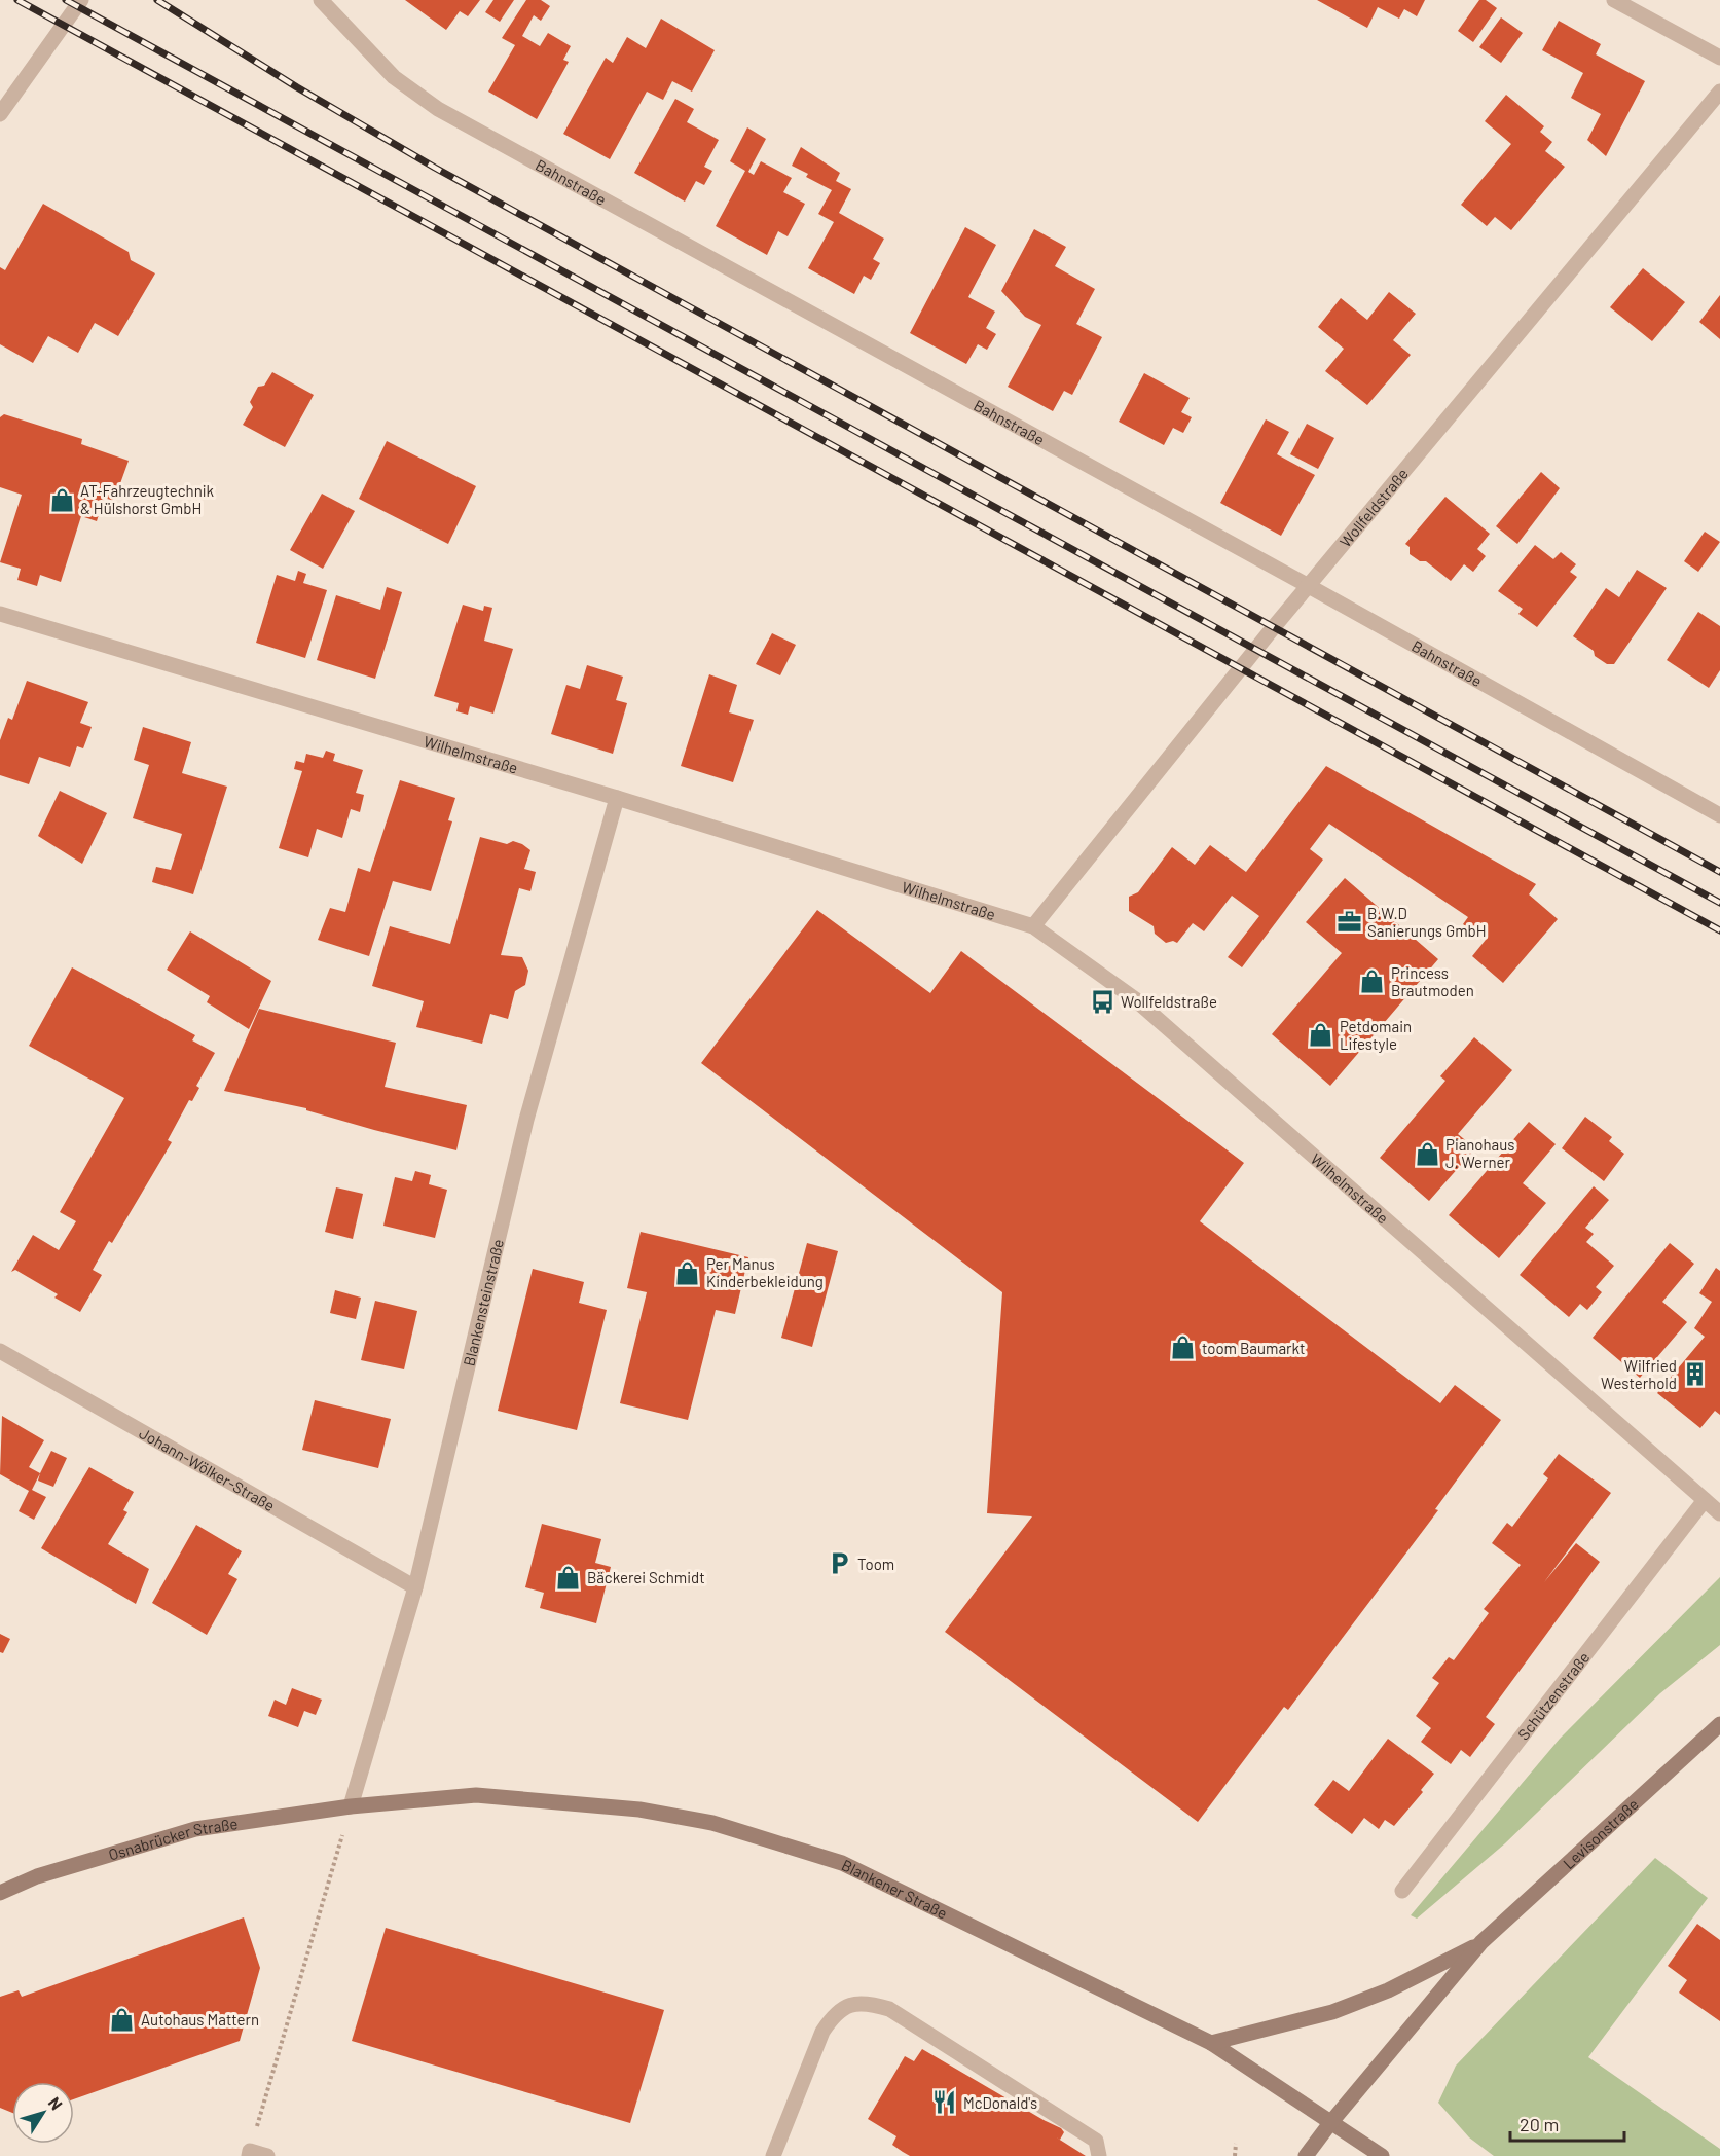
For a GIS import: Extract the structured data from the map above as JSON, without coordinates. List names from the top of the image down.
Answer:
{
  "streets": {
    "main road": ["Levisonstraße", "Osnabrücker Straße", "Blankener Straße"],
    "street": [
      "Bahnstraße",
      "Wollfeldstraße",
      "Wilhelmstraße",
      "Blankensteinstraße",
      "Johann-Wölker-Straße",
      "Schützenstraße"
    ]
  },
  "crossings": [
    ["Bahnstraße", "Wollfeldstraße"],
    ["Wollfeldstraße", "Wilhelmstraße"],
    ["Wilhelmstraße", "Blankensteinstraße"],
    ["Wilhelmstraße", "Schützenstraße"],
    ["Blankensteinstraße", "Johann-Wölker-Straße"],
    ["Blankensteinstraße", "Osnabrücker Straße"],
    ["Blankensteinstraße", "Blankener Straße"],
    ["Levisonstraße", "Blankener Straße"],
    ["Osnabrücker Straße", "Blankener Straße"]
  ],
  "places": {
    "shop": [
      "AT-Fahrzeugtechnik & Hülshorst GmbH",
      "Princess Brautmoden",
      "Petdomain Lifestyle",
      "Pianohaus J. Werner",
      "Per Manus Kinderbekleidung",
      "toom Baumarkt",
      "Bäckerei Schmidt",
      "Autohaus Mattern"
    ],
    "office": ["B.W.D Sanierungs GmbH"],
    "bus stop": ["Wollfeldstraße"],
    "building": ["Wilfried Westerhold"],
    "parking": ["Toom"],
    "restaurant": ["McDonald's"]
  },
  "scale_bar": "20 m",
  "north": "top right"
}
